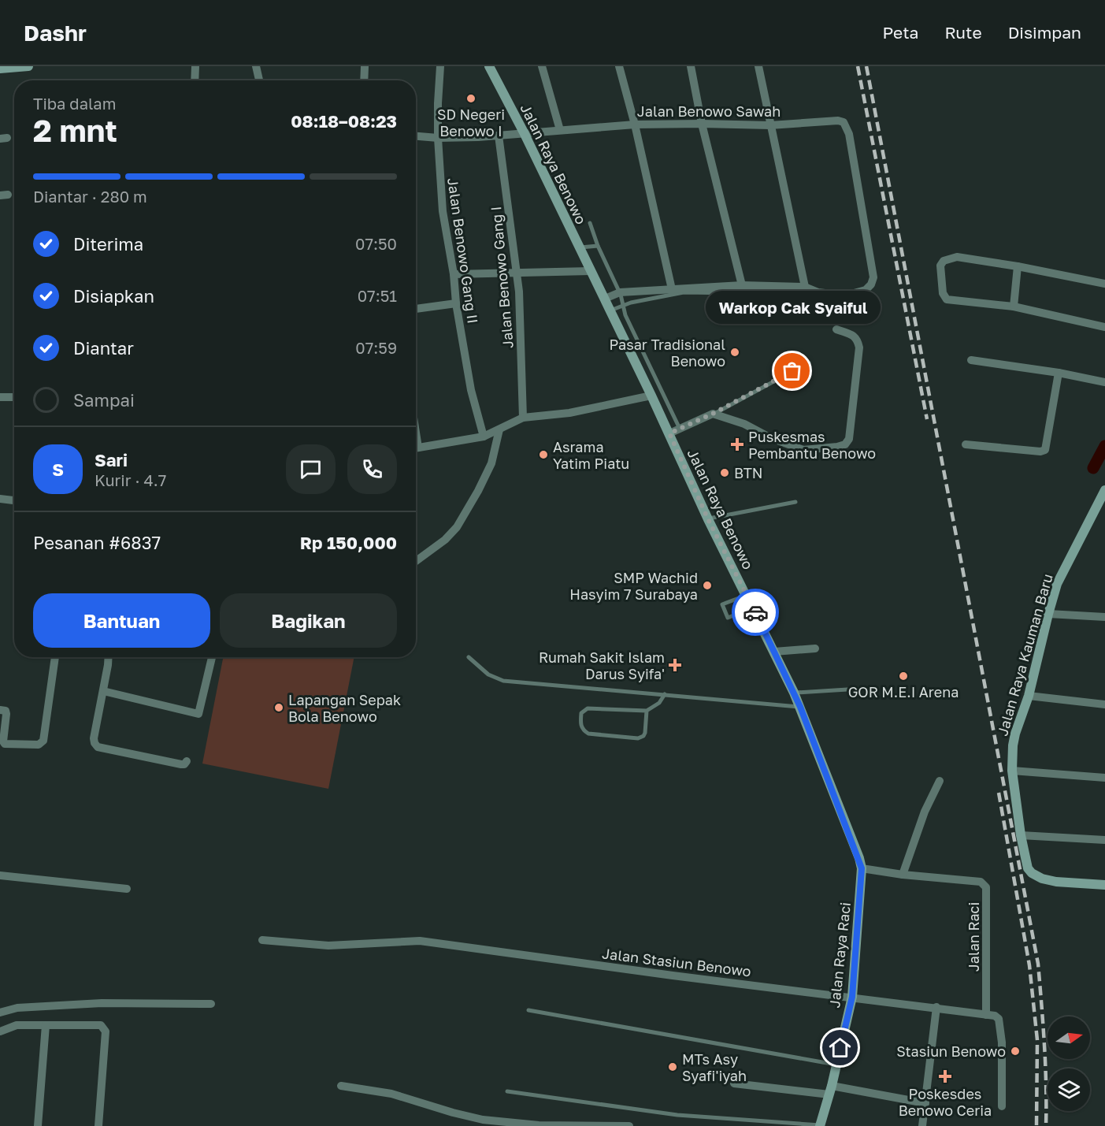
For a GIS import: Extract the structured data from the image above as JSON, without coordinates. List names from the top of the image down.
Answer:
{
  "streets": {
    "main road": ["Jalan Raya Benowo", "Jalan Raya Kauman Baru", "Jalan Raya Raci"],
    "street": [
      "Jalan Benowo Sawah",
      "Jalan Benowo Gang II",
      "Jalan Benowo Gang I",
      "Jalan Raci",
      "Jalan Stasiun Benowo"
    ]
  },
  "crossings": [
    ["Jalan Benowo Sawah", "Jalan Raya Benowo"],
    ["Jalan Benowo Sawah", "Jalan Benowo Gang II"],
    ["Jalan Benowo Sawah", "Jalan Benowo Gang I"],
    ["Jalan Raya Benowo", "Jalan Raci"],
    ["Jalan Raya Benowo", "Jalan Raya Raci"],
    ["Jalan Raci", "Jalan Raya Raci"],
    ["Jalan Raci", "Jalan Stasiun Benowo"],
    ["Jalan Raya Raci", "Jalan Stasiun Benowo"]
  ],
  "places": {
    "other": [
      "SD Negeri Benowo I",
      "Pasar Tradisional Benowo",
      "Warkop Cak Syaiful",
      "Asrama Yatim Piatu",
      "BTN",
      "SMP Wachid Hasyim 7 Surabaya",
      "GOR M.E.I Arena",
      "Lapangan Sepak Bola Benowo",
      "Stasiun Benowo",
      "MTs Asy Syafi'iyah"
    ],
    "health": ["Puskesmas Pembantu Benowo", "Rumah Sakit Islam Darus Syifa'", "Poskesdes Benowo Ceria"]
  },
  "north": "right",
  "page": {
    "header": "Dashr",
    "nav": ["Peta", "Rute", "Disimpan"],
    "heading": ["2 mnt", "Tiba dalam", "08:18–08:23"],
    "panel": [
      "Sari",
      "Kurir · 4.7",
      "Pesanan #6837",
      "Rp 150,000"
    ],
    "bar": "Diantar · 280 m",
    "list": [
      ["Diterima", "07:50"],
      ["Disiapkan", "07:51"],
      ["Diantar", "07:59"],
      "Sampai"
    ],
    "bubble": "Warkop Cak Syaiful",
    "round": "S",
    "buttons": ["Bantuan", "Bagikan"]
  }
}
